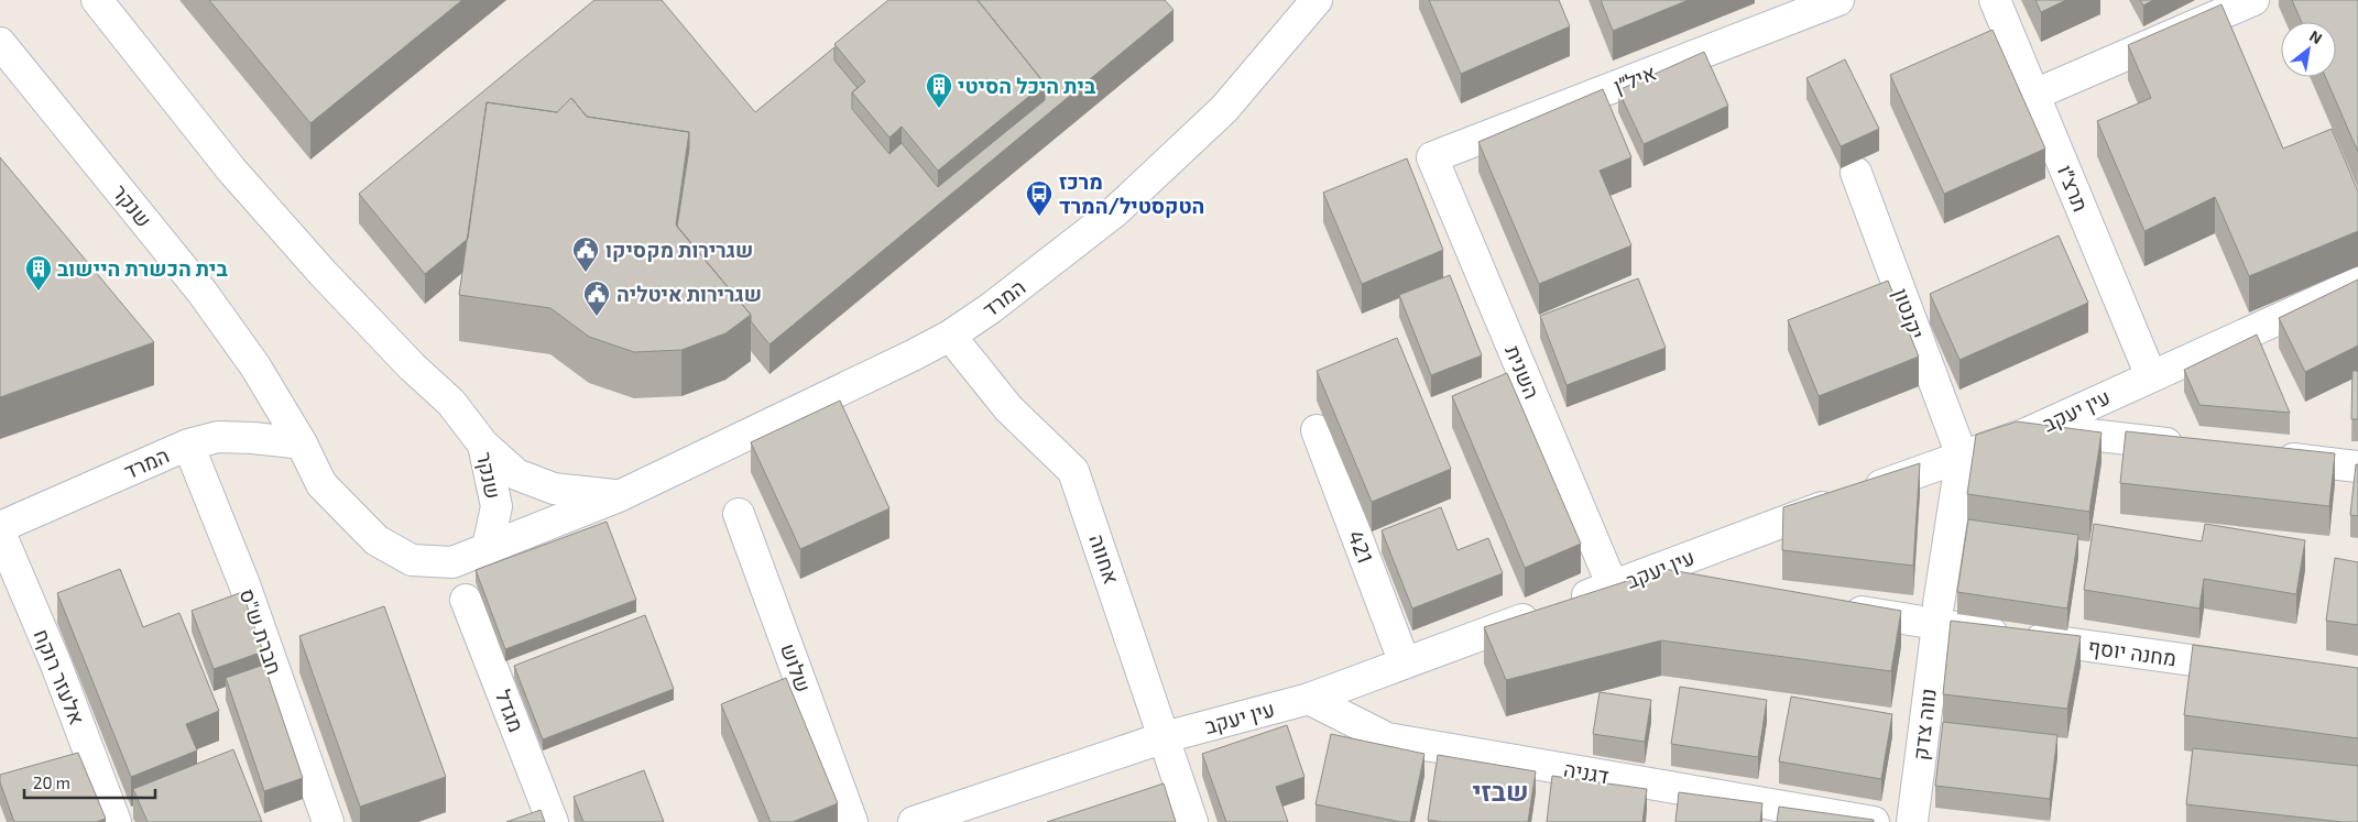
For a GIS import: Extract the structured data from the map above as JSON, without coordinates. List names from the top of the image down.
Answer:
{
  "streets": {
    "street": [
      "איל״ן",
      "תרצ״ו",
      "שנקר",
      "המרד",
      "יקנטון",
      "השנית",
      "עין יעקב",
      "421",
      "אחווה",
      "חברת ש\"ס",
      "מחנה יוסף",
      "שלוש",
      "אלעזר רוקח",
      "מגדל",
      "נווה צדק",
      "דגניה"
    ]
  },
  "crossings": [
    ["איל״ן", "השנית"],
    ["תרצ״ו", "עין יעקב"],
    ["שנקר", "המרד"],
    ["המרד", "אחווה"],
    ["המרד", "חברת ש\"ס"],
    ["יקנטון", "עין יעקב"],
    ["יקנטון", "נווה צדק"],
    ["השנית", "עין יעקב"],
    ["עין יעקב", "421"],
    ["עין יעקב", "אחווה"],
    ["עין יעקב", "נווה צדק"],
    ["עין יעקב", "דגניה"],
    ["מחנה יוסף", "נווה צדק"]
  ],
  "districts": ["שבזי"],
  "places": {
    "building": ["בית היכל הסיטי", "בית הכשרת היישוב"],
    "bus stop": ["מרכז הטקסטיל/המרד"],
    "public building": ["שגרירות מקסיקו", "שגרירות איטליה"]
  },
  "scale_bar": "20 m",
  "north": "top right"
}
